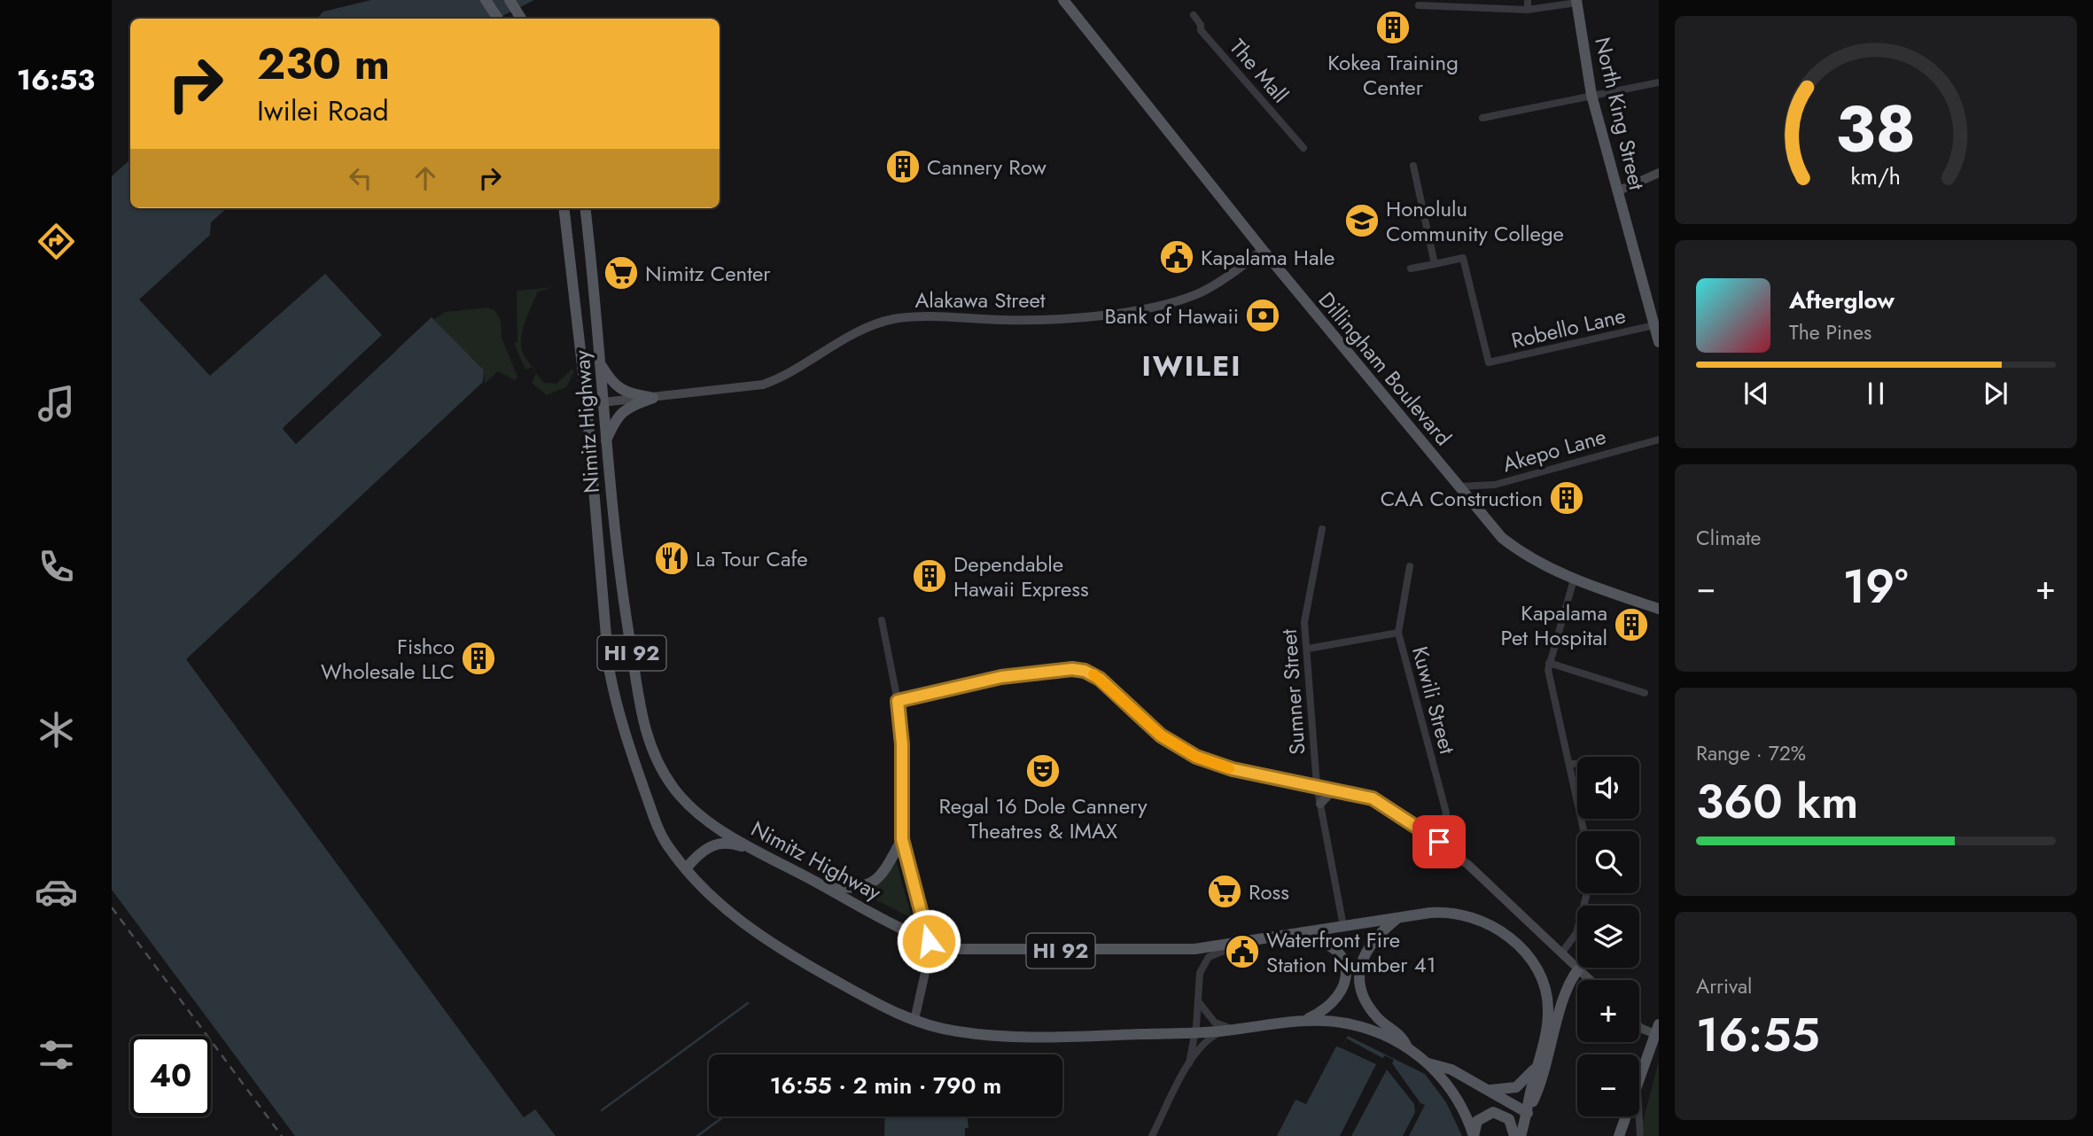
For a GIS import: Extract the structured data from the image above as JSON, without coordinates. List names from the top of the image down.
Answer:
{
  "streets": {
    "main road": [
      "North King Street",
      "Dillingham Boulevard",
      "Nimitz Highway",
      "HI 92"
    ],
    "street": [
      "The Mall",
      "Alakawa Street",
      "Robello Lane",
      "Akepo Lane",
      "Sumner Street",
      "Kuwili Street"
    ]
  },
  "crossings": [
    ["North King Street", "Robello Lane"],
    ["Alakawa Street", "Dillingham Boulevard"],
    ["Alakawa Street", "Nimitz Highway"],
    ["Dillingham Boulevard", "Akepo Lane"],
    ["Nimitz Highway", "Sumner Street"]
  ],
  "districts": ["IWILEI"],
  "places": {
    "building": [
      "Kokea Training Center",
      "Cannery Row",
      "CAA Construction",
      "Dependable Hawaii Express",
      "Kapalama Pet Hospital",
      "Fishco Wholesale LLC"
    ],
    "school or university": ["Honolulu Community College"],
    "public building": ["Kapalama Hale", "Waterfront Fire Station Number 41"],
    "supermarket": ["Nimitz Center", "Ross"],
    "bank": ["Bank of Hawaii"],
    "restaurant": ["La Tour Cafe"],
    "theatre": ["Regal 16 Dole Cannery Theatres & IMAX"]
  },
  "page": {
    "tabs": "16:53",
    "turn": ["230 m", "Iwilei Road"],
    "song": ["Afterglow", "The Pines"],
    "tile": [
      "Climate",
      ["Range · 72%", "360 km"],
      ["Arrival", "16:55"]
    ],
    "heat": ["−", "19°", "+"],
    "map_buttons": ["+", "−"],
    "limit": "40",
    "trip": "16:55 · 2 min · 790 m",
    "gauge": ["38", "km/h"]
  }
}
